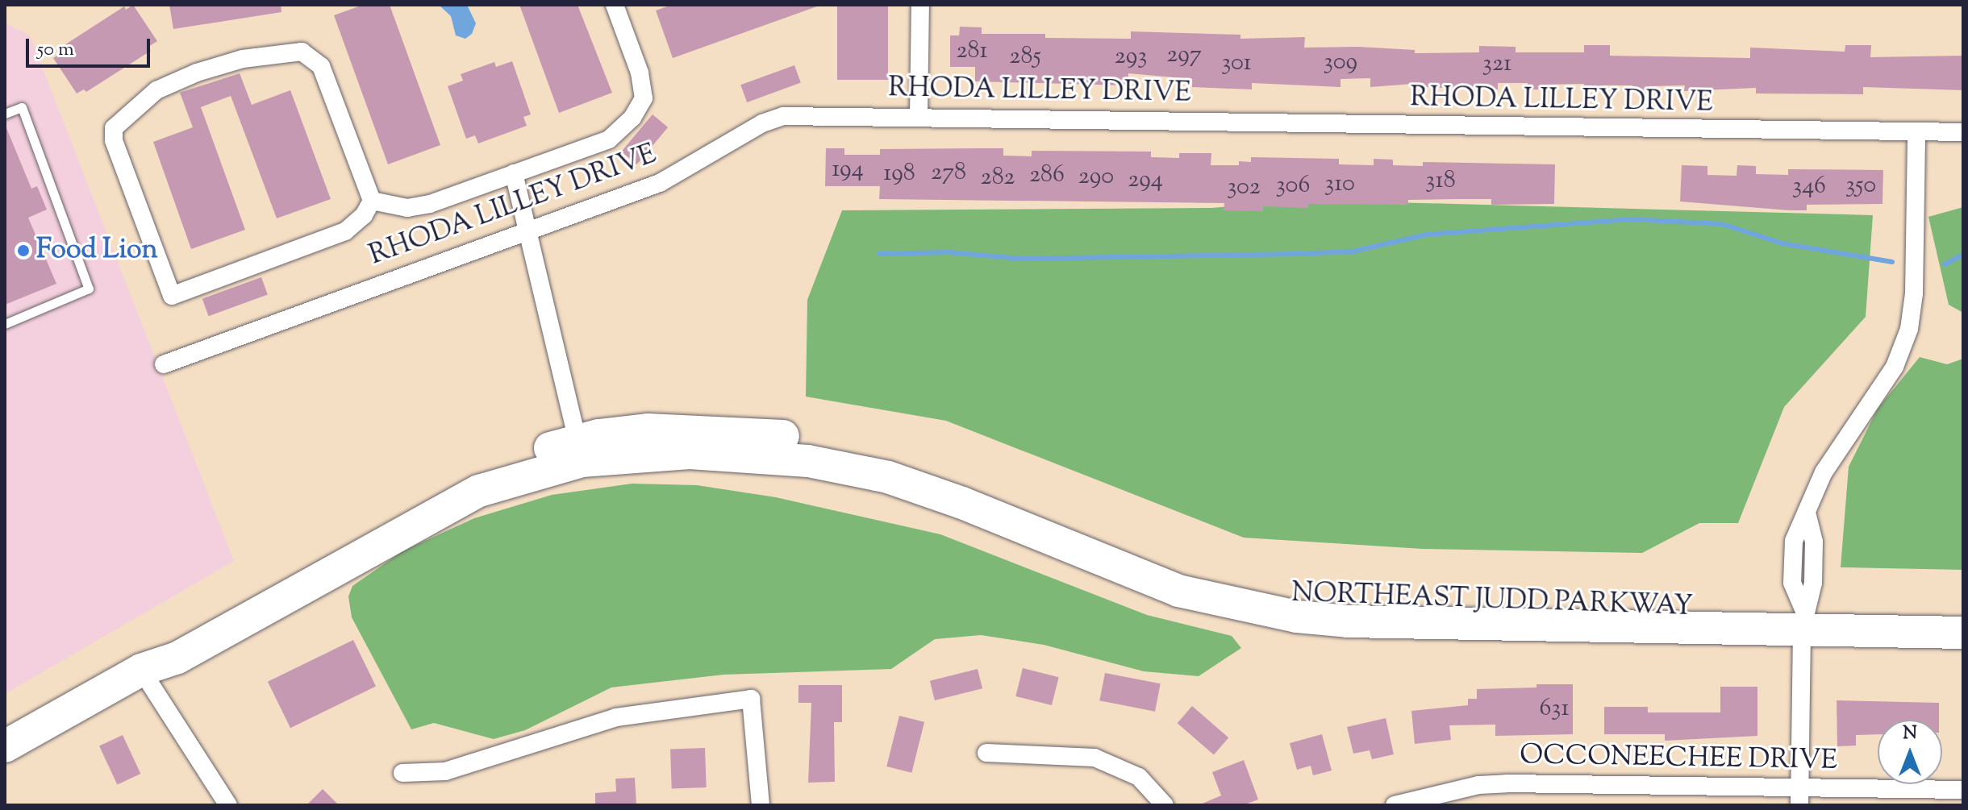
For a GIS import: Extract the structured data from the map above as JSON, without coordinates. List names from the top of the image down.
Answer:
{
  "streets": {
    "highway": ["NORTHEAST JUDD PARKWAY"],
    "street": ["RHODA LILLEY DRIVE", "OCCONEECHEE DRIVE"]
  },
  "places": ["Food Lion"],
  "house_numbers": [
    "281",
    "297",
    "285",
    "293",
    "309",
    "301",
    "321",
    "194",
    "278",
    "198",
    "286",
    "290",
    "282",
    "294",
    "318",
    "310",
    "306",
    "350",
    "346",
    "302",
    "631"
  ],
  "scale_bar": "50 m",
  "north": "top"
}
